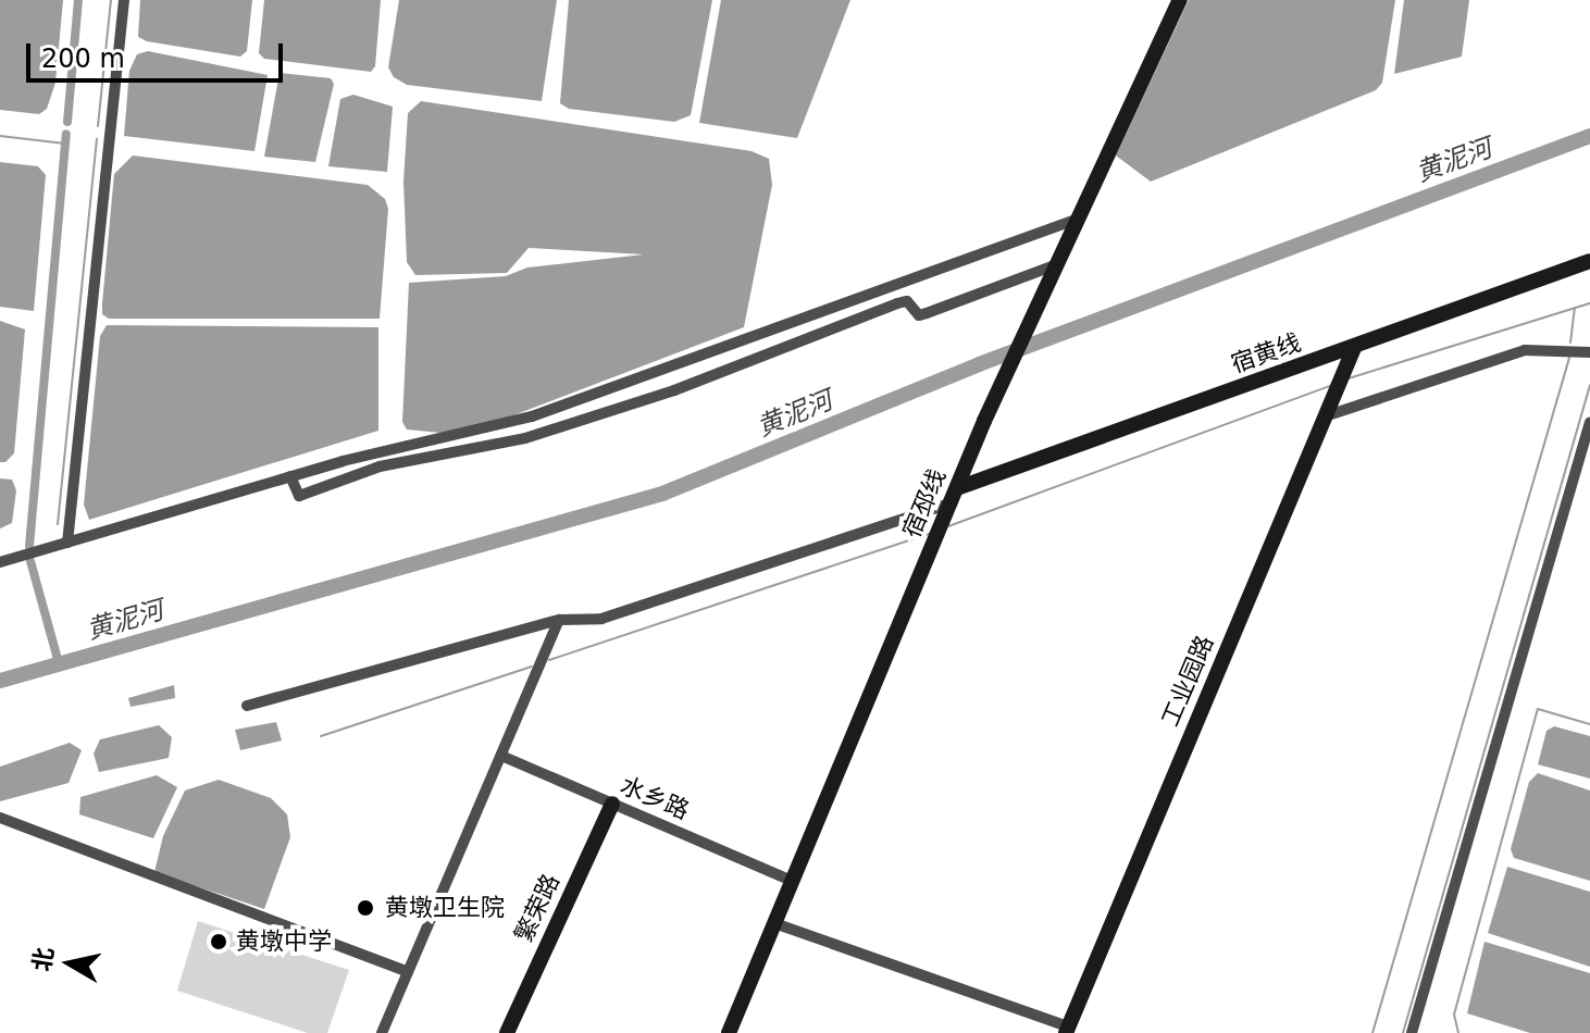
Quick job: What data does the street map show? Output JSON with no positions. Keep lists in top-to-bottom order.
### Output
{
  "streets": {
    "street": [
      "宿黄线",
      "宿邳线",
      "工业园路",
      "水乡路",
      "繁荣路"
    ]
  },
  "crossings": [
    ["宿黄线", "宿邳线"],
    ["宿黄线", "工业园路"],
    ["宿邳线", "水乡路"],
    ["水乡路", "繁荣路"]
  ],
  "water": ["黄泥河"],
  "places": ["黄墩卫生院", "黄墩中学"],
  "scale_bar": "200 m",
  "north": "left"
}
